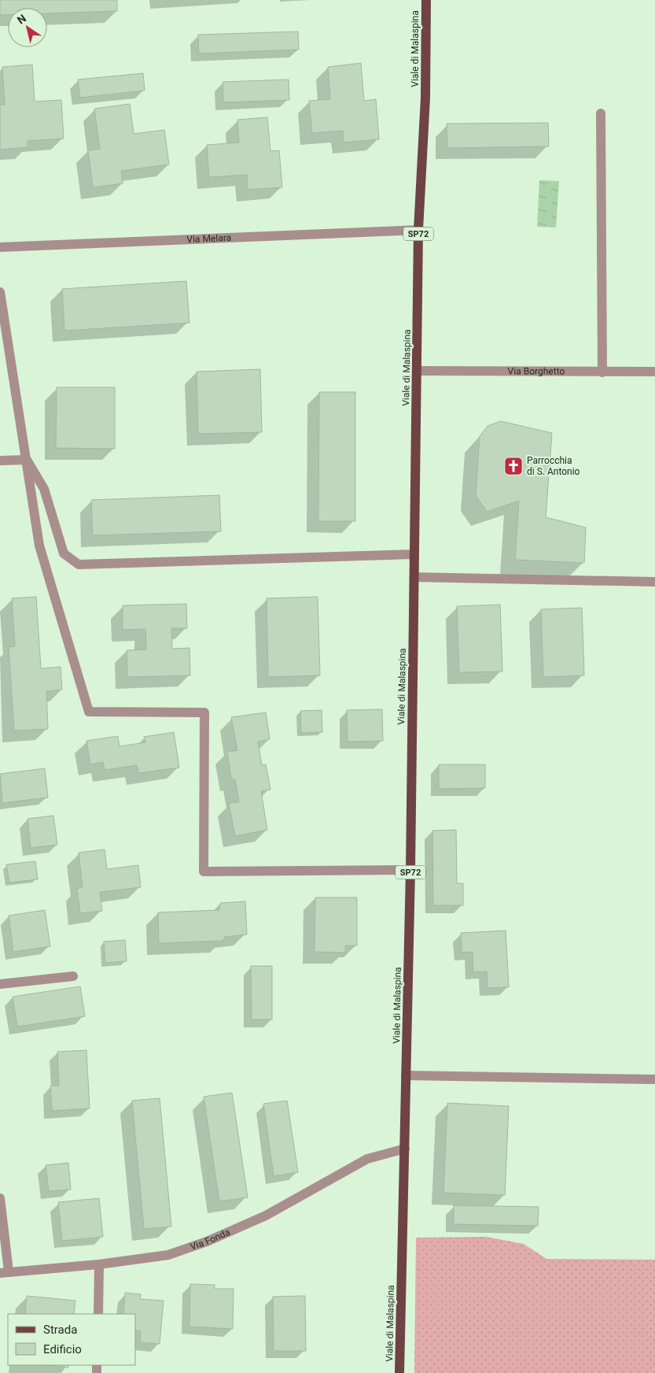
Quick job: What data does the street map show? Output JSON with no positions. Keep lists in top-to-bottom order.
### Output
{
  "streets": {
    "main road": ["Viale di Malaspina", "SP72"],
    "street": ["Via Melara", "Via Borghetto", "Via Fonda"]
  },
  "crossings": [
    ["Viale di Malaspina", "Via Melara"],
    ["Viale di Malaspina", "Via Borghetto"],
    ["Viale di Malaspina", "Via Fonda"]
  ],
  "places": {
    "church": ["Parrocchia di S. Antonio"]
  },
  "legend": ["Strada", "Edificio"],
  "north": "top left"
}
